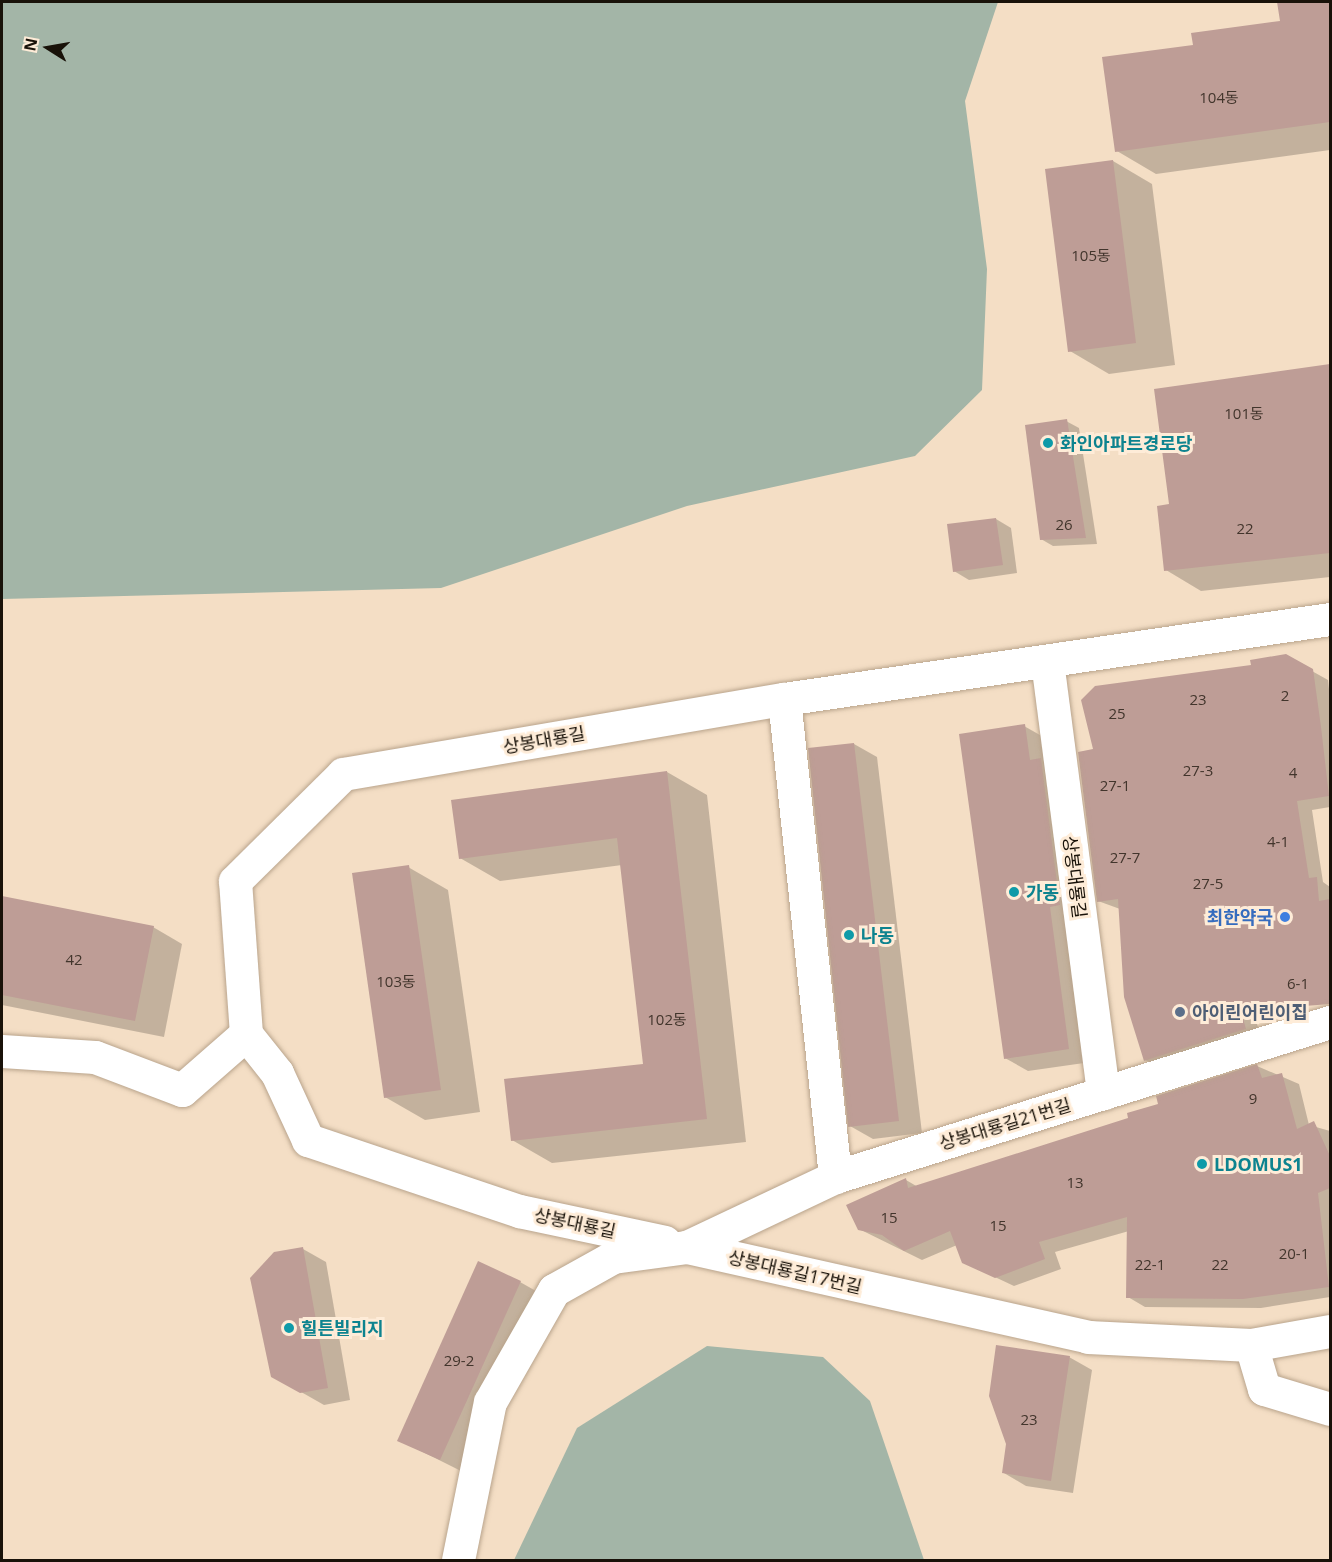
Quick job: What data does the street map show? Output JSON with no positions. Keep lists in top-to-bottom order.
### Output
{
  "streets": {
    "street": ["상봉대룡길", "상봉대룡길21번길", "상봉대룡길17번길"]
  },
  "crossings": [
    ["상봉대룡길", "상봉대룡길21번길"],
    ["상봉대룡길", "상봉대룡길17번길"],
    ["상봉대룡길21번길", "상봉대룡길17번길"]
  ],
  "places": [
    "화인아파트경로당",
    "가동",
    "최한약국",
    "나동",
    "아이린어린이집",
    "LDOMUS1",
    "힐튼빌리지"
  ],
  "house_numbers": [
    "104동",
    "105동",
    "101동",
    "26",
    "22",
    "2",
    "23",
    "25",
    "27-3",
    "4",
    "27-1",
    "4-1",
    "27-7",
    "27-5",
    "42",
    "103동",
    "6-1",
    "102동",
    "9",
    "13",
    "15",
    "15",
    "20-1",
    "22-1",
    "22",
    "29-2",
    "23"
  ],
  "north": "left"
}
